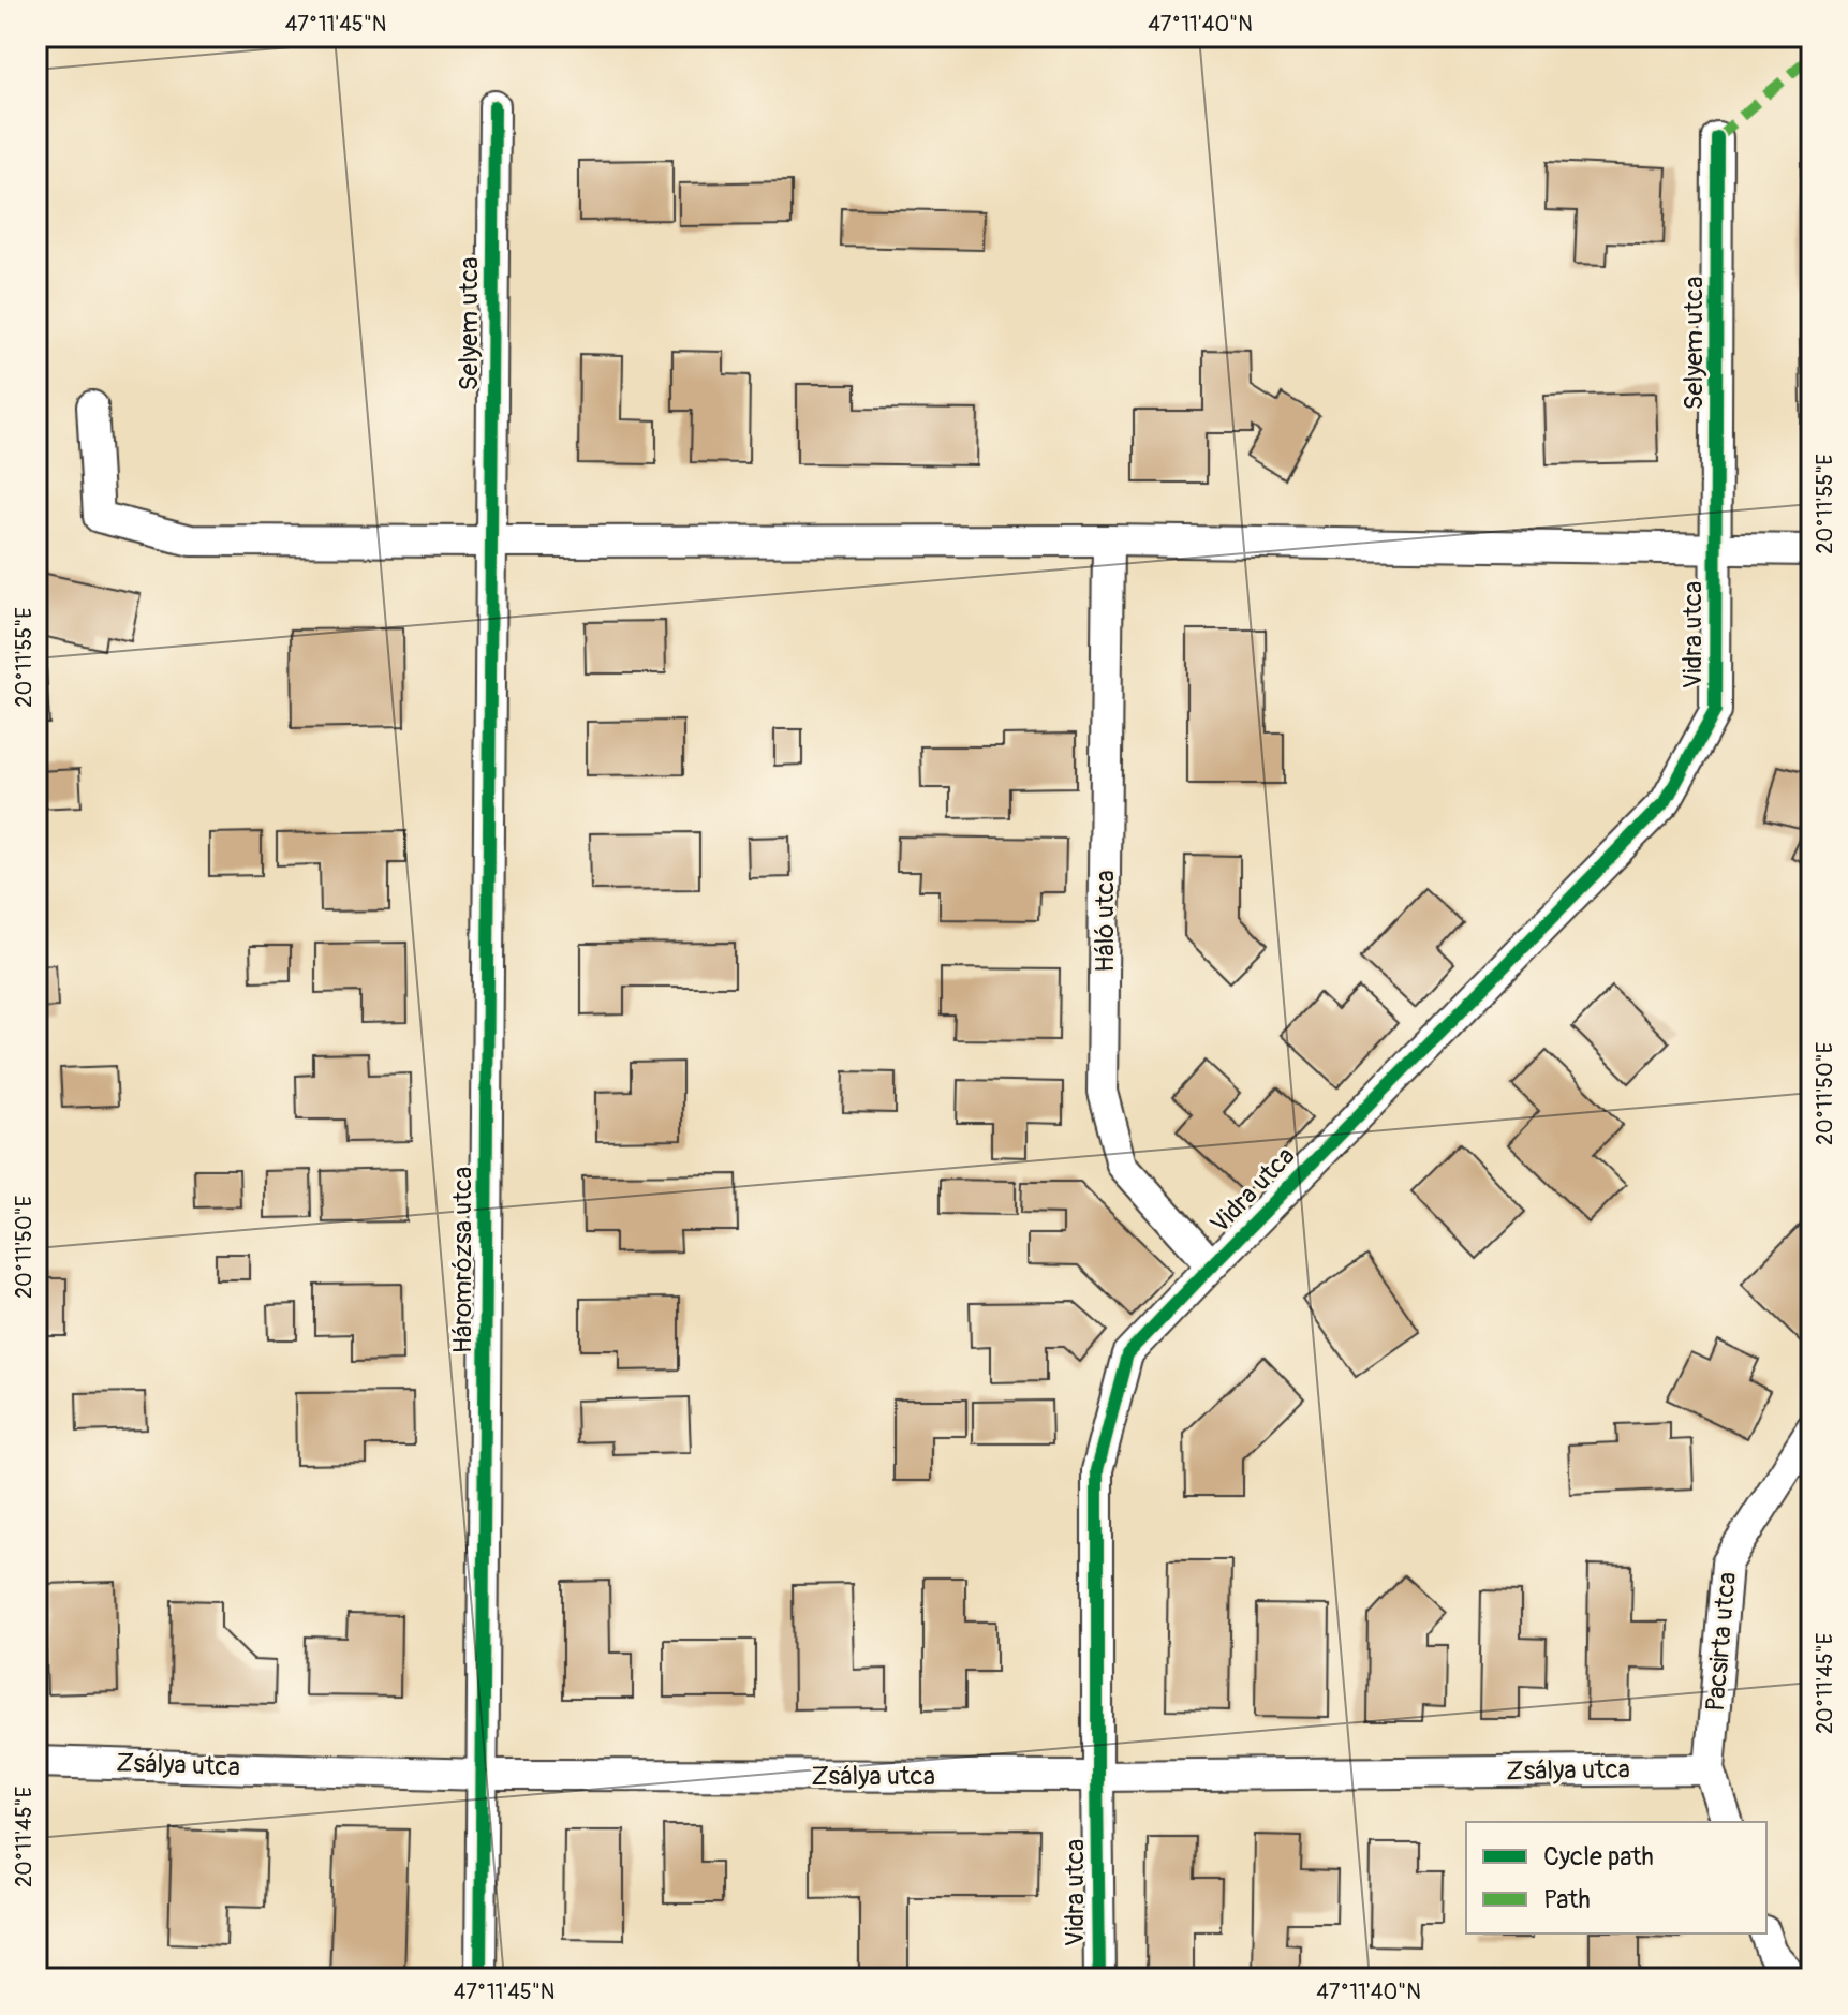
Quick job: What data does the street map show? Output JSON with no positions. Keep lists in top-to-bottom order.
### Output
{
  "streets": {
    "street": [
      "Selyem utca",
      "Vidra utca",
      "Háló utca",
      "Háromrózsa utca",
      "Pacsirta utca",
      "Zsálya utca"
    ]
  },
  "crossings": [
    ["Selyem utca", "Vidra utca"],
    ["Selyem utca", "Háromrózsa utca"],
    ["Vidra utca", "Háló utca"],
    ["Vidra utca", "Zsálya utca"],
    ["Háromrózsa utca", "Zsálya utca"],
    ["Pacsirta utca", "Zsálya utca"]
  ],
  "legend": ["Cycle path", "Path"],
  "coordinates": [
    "47°11'45\"N",
    "47°11'40\"N",
    "20°11'55\"E",
    "20°11'50\"E",
    "20°11'45\"E"
  ]
}
